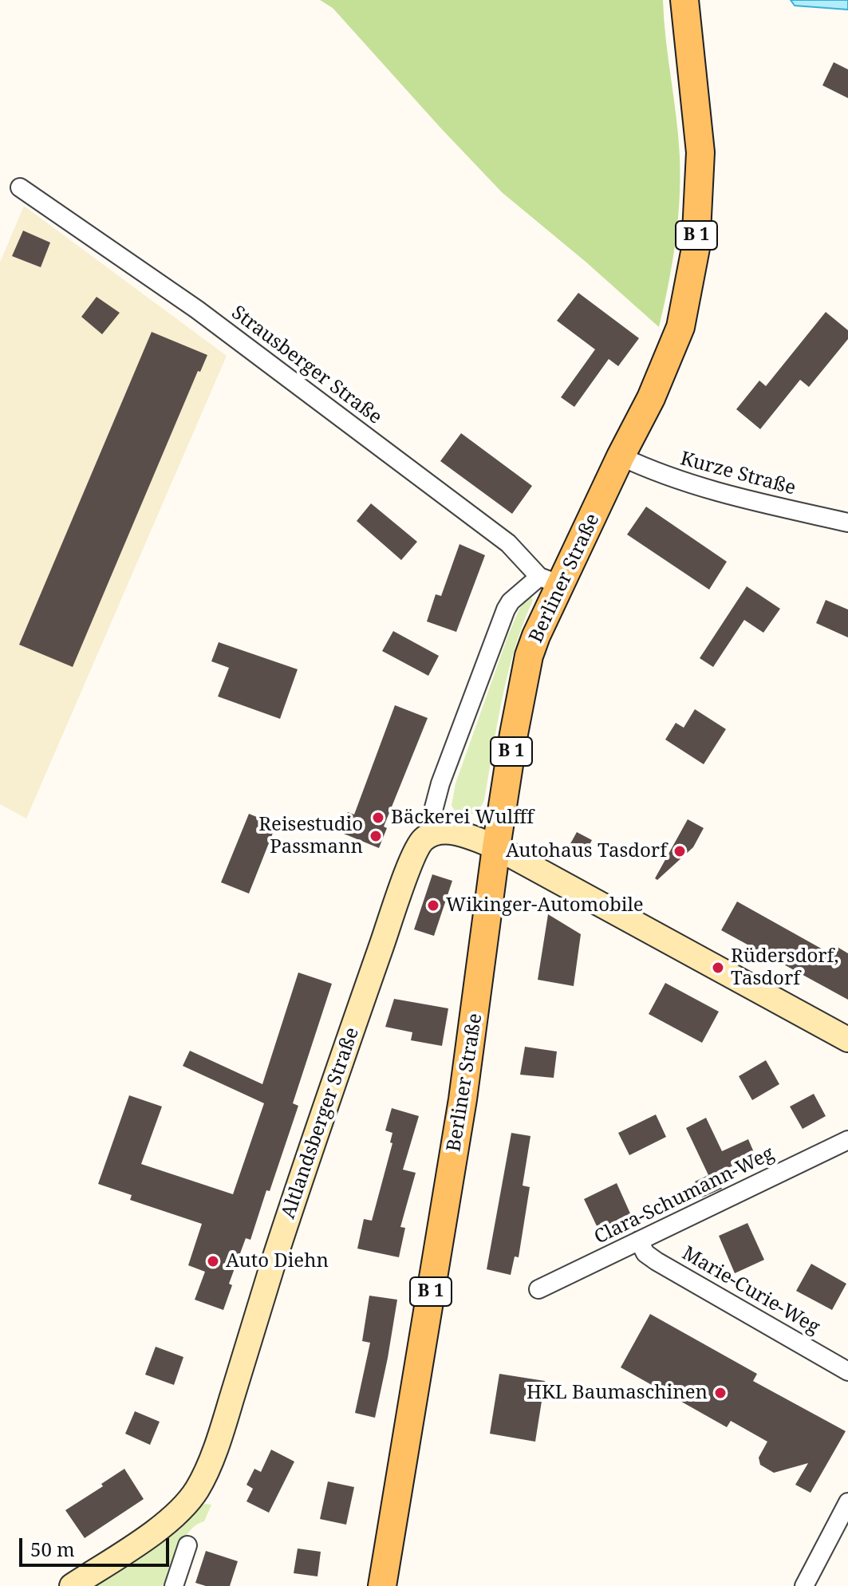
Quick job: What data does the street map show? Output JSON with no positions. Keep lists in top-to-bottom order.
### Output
{
  "streets": {
    "main road": ["B 1", "Berliner Straße", "Altlandsberger Straße"],
    "street": [
      "Strausberger Straße",
      "Kurze Straße",
      "Clara-Schumann-Weg",
      "Marie-Curie-Weg"
    ]
  },
  "crossings": [
    ["Strausberger Straße", "Berliner Straße"],
    ["Kurze Straße", "Berliner Straße"],
    ["Clara-Schumann-Weg", "Marie-Curie-Weg"]
  ],
  "places": [
    "Bäckerei Wulfff",
    "Reisestudio Passmann",
    "Autohaus Tasdorf",
    "Wikinger-Automobile",
    "Rüdersdorf, Tasdorf",
    "Auto Diehn",
    "HKL Baumaschinen"
  ],
  "scale_bar": "50 m"
}
